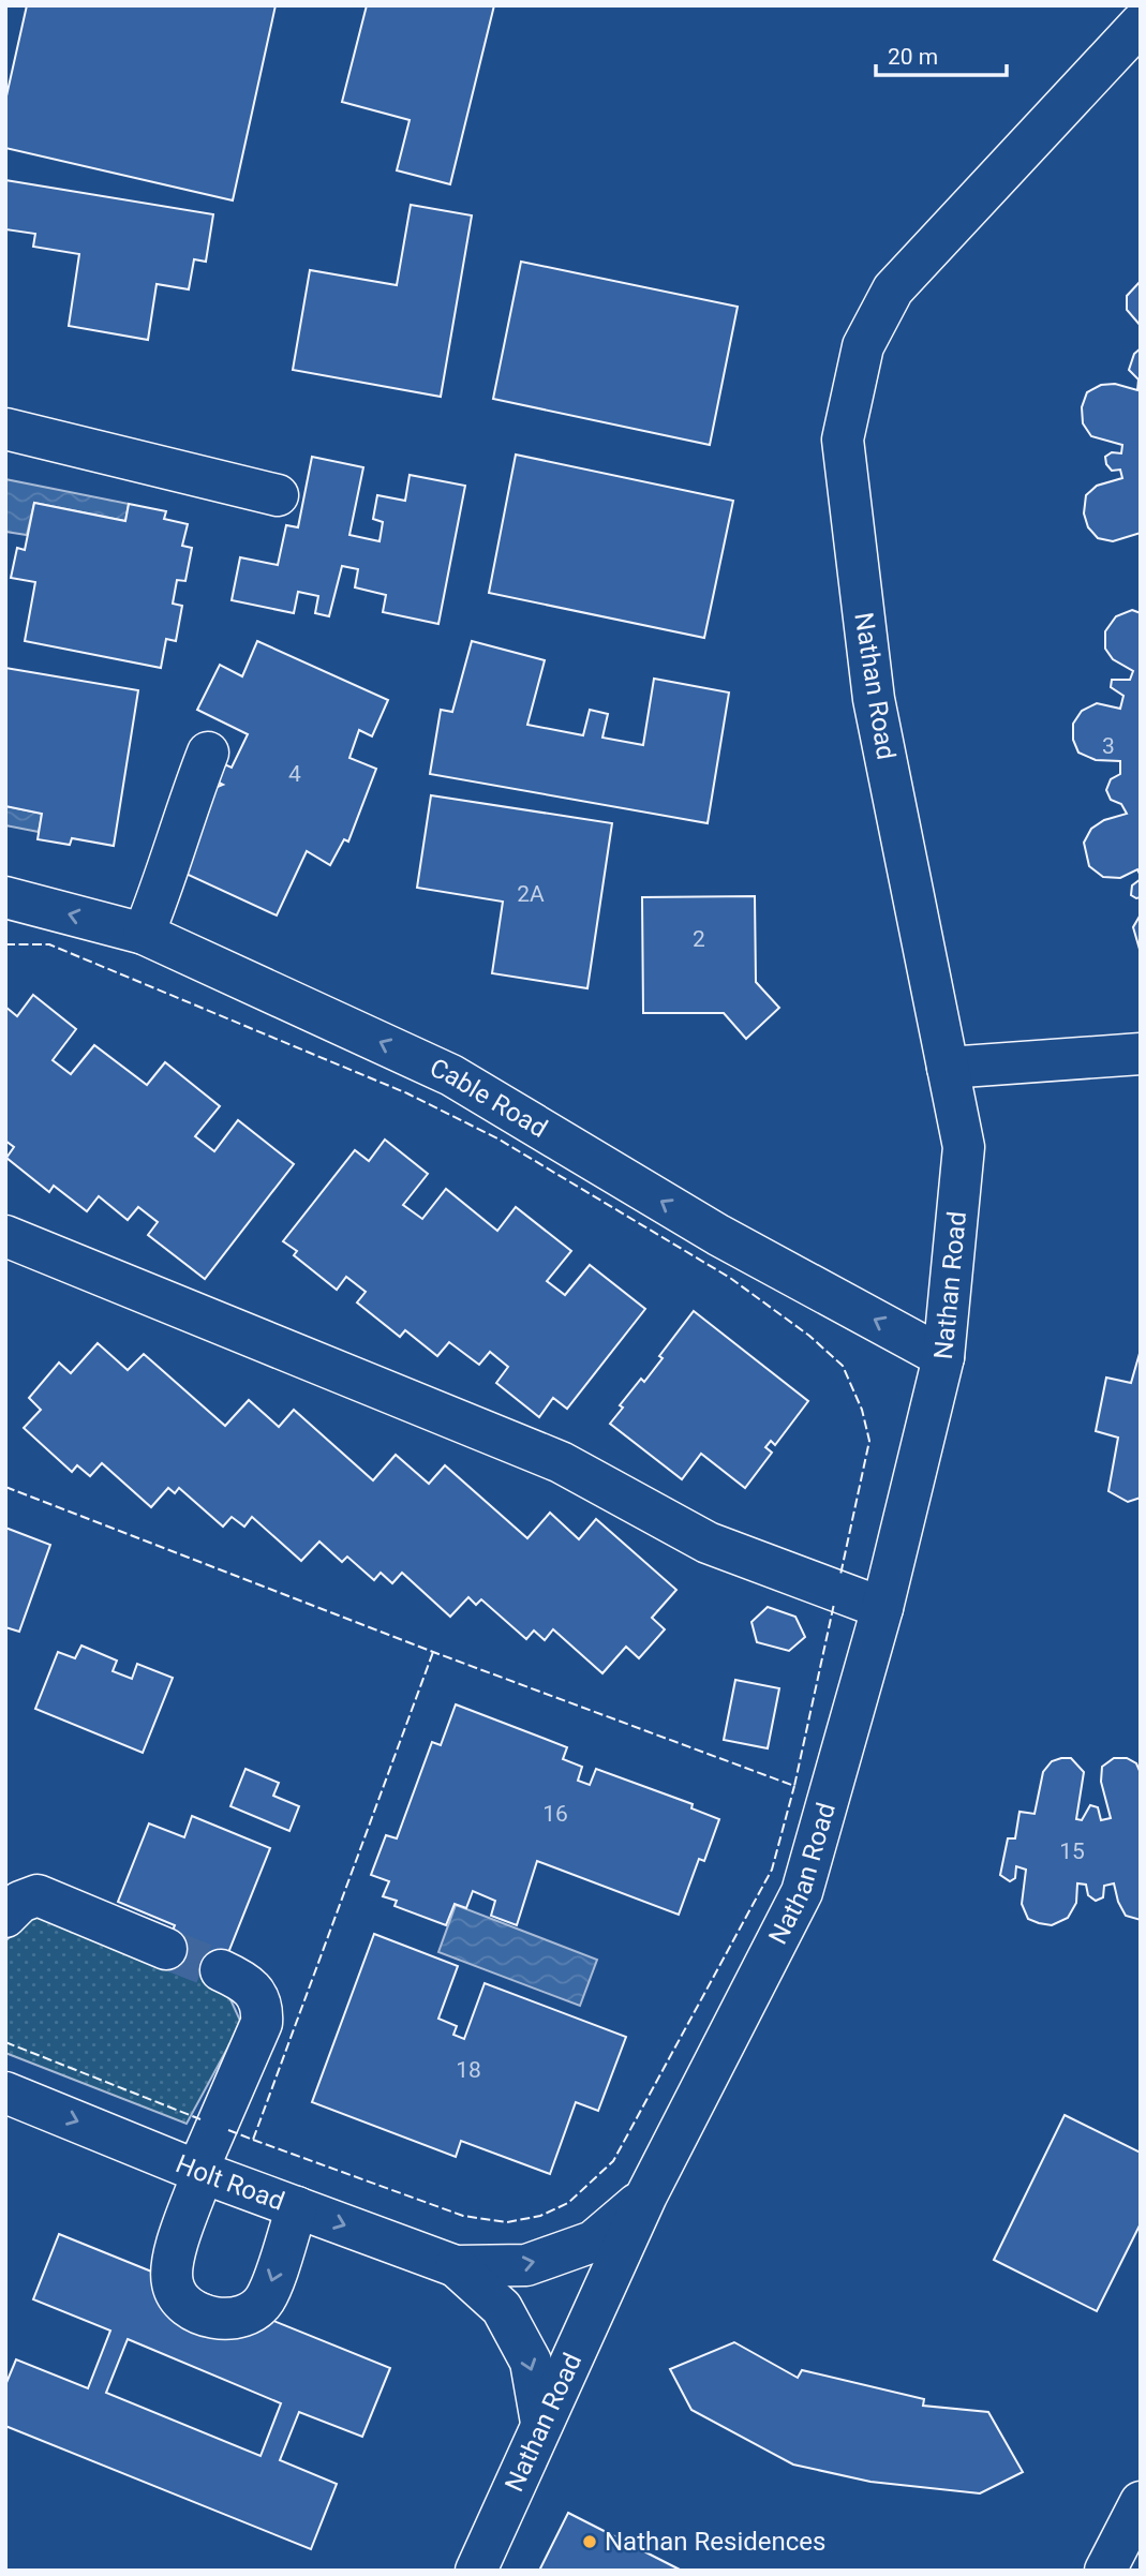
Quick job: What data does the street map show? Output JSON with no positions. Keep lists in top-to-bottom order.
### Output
{
  "streets": {
    "street": ["Nathan Road", "Cable Road", "Holt Road"]
  },
  "crossings": [
    ["Nathan Road", "Cable Road"],
    ["Nathan Road", "Holt Road"]
  ],
  "one_way": ["Holt Road"],
  "places": ["Nathan Residences"],
  "house_numbers": [
    "3",
    "4",
    "2A",
    "2",
    "16",
    "15",
    "18"
  ],
  "scale_bar": "20 m"
}
